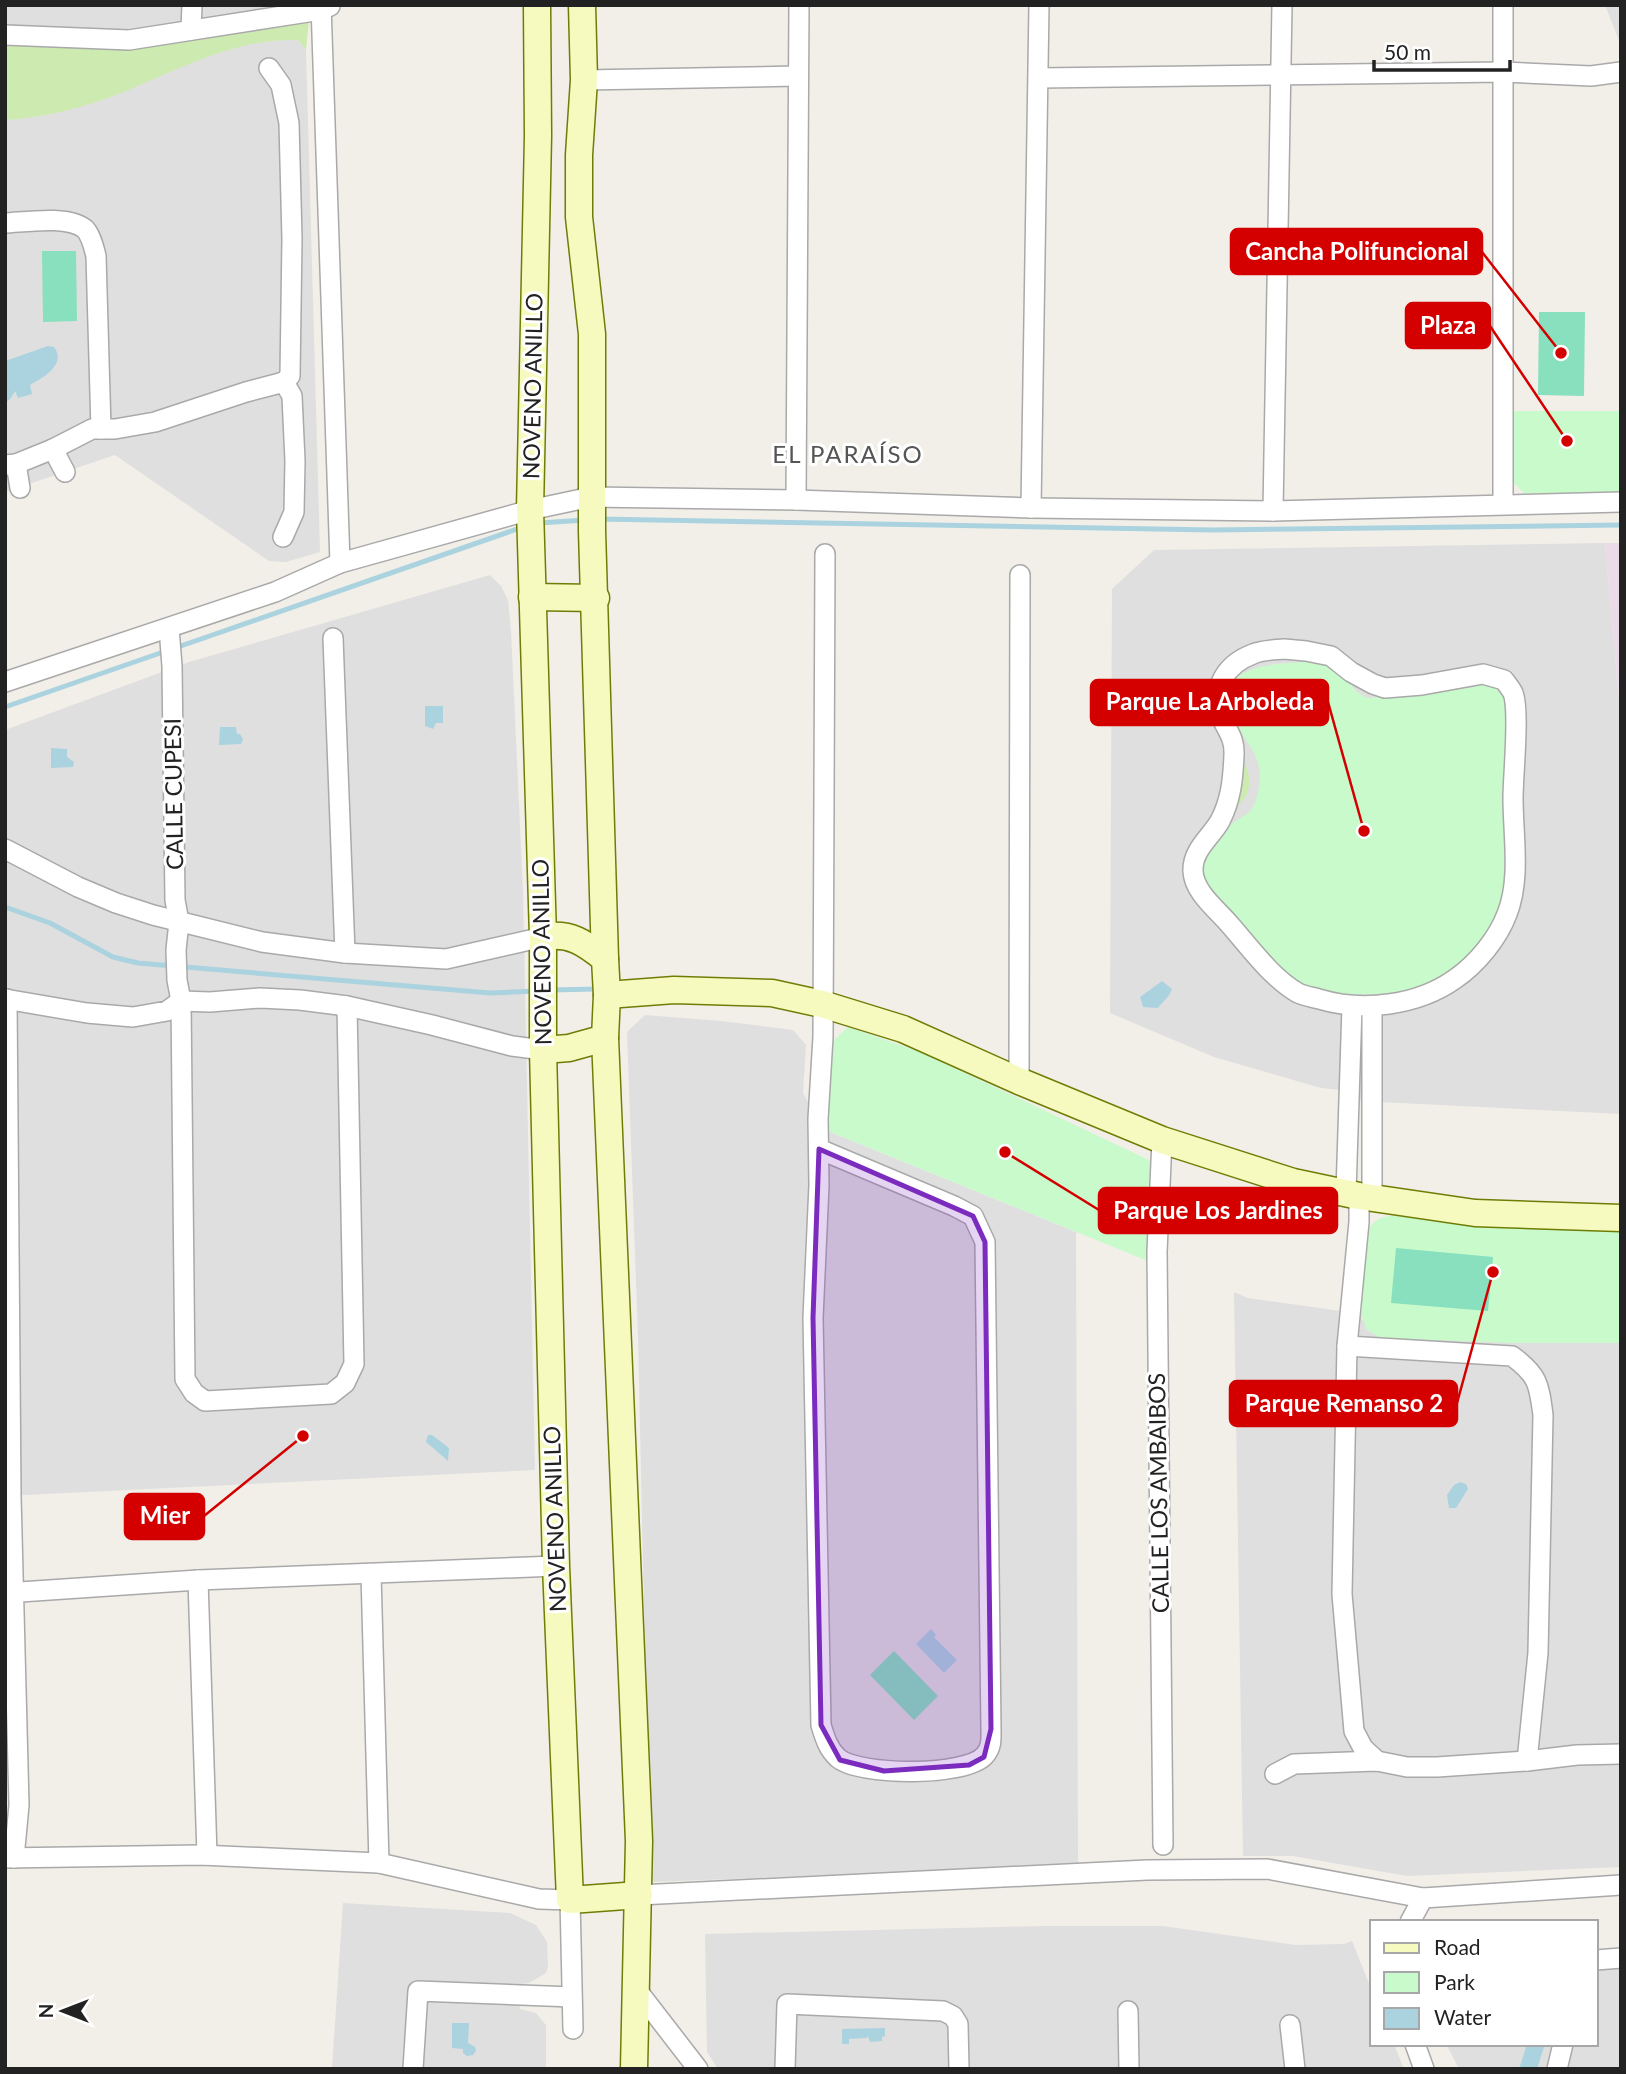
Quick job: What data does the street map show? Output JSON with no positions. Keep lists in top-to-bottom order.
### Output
{
  "streets": {
    "street": ["NOVENO ANILLO", "CALLE CUPESI", "CALLE LOS AMBAIBOS"]
  },
  "districts": ["EL PARAÍSO"],
  "places": [
    "Cancha Polifuncional",
    "Plaza",
    "Parque La Arboleda",
    "Parque Los Jardines",
    "Parque Remanso 2",
    "Mier"
  ],
  "legend": ["Road", "Park", "Water"],
  "scale_bar": "50 m",
  "north": "left"
}
